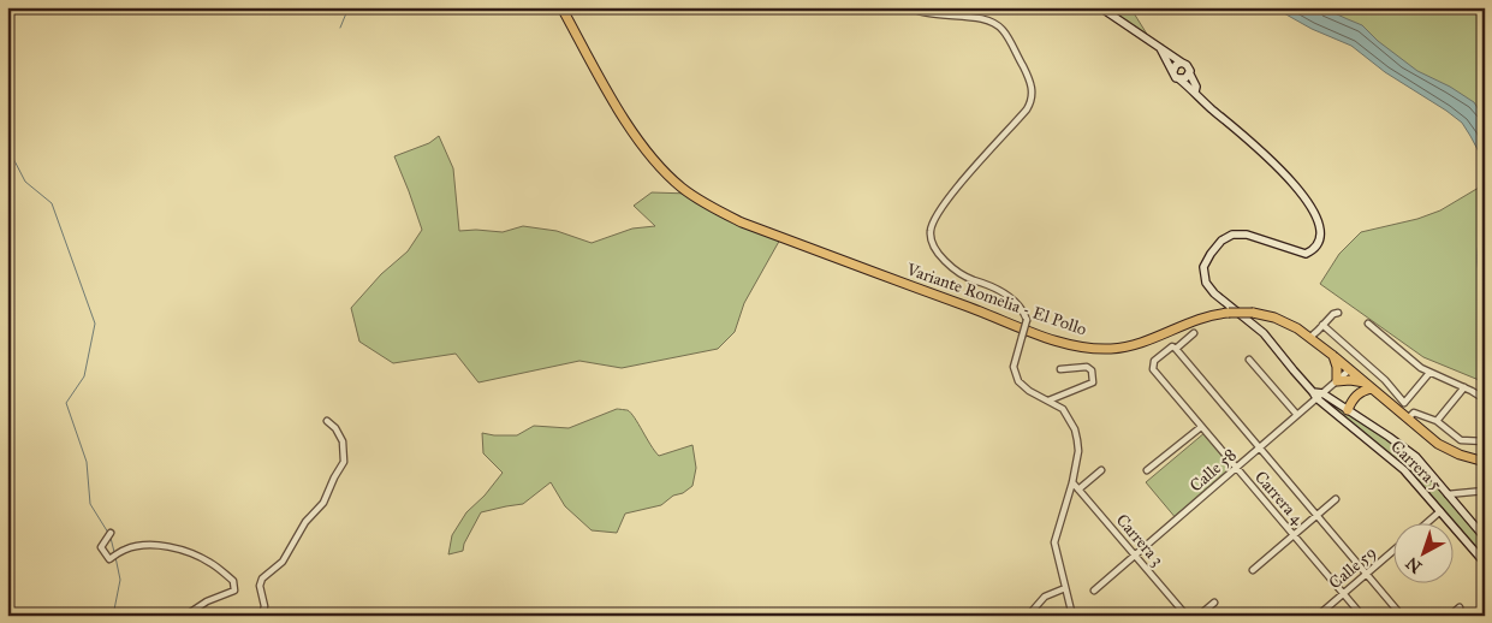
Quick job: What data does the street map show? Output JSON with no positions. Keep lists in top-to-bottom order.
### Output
{
  "streets": {
    "highway": ["Variante Romelia - El Pollo"],
    "main road": ["Carrera 5"],
    "street": [
      "Calle 58",
      "Carrera 4",
      "Carrera 3",
      "Calle 59"
    ]
  },
  "crossings": [
    ["Variante Romelia - El Pollo", "Calle 58"],
    ["Carrera 5", "Calle 58"],
    ["Calle 58", "Carrera 4"],
    ["Calle 58", "Carrera 3"],
    ["Carrera 4", "Calle 59"]
  ],
  "north": "bottom left"
}
